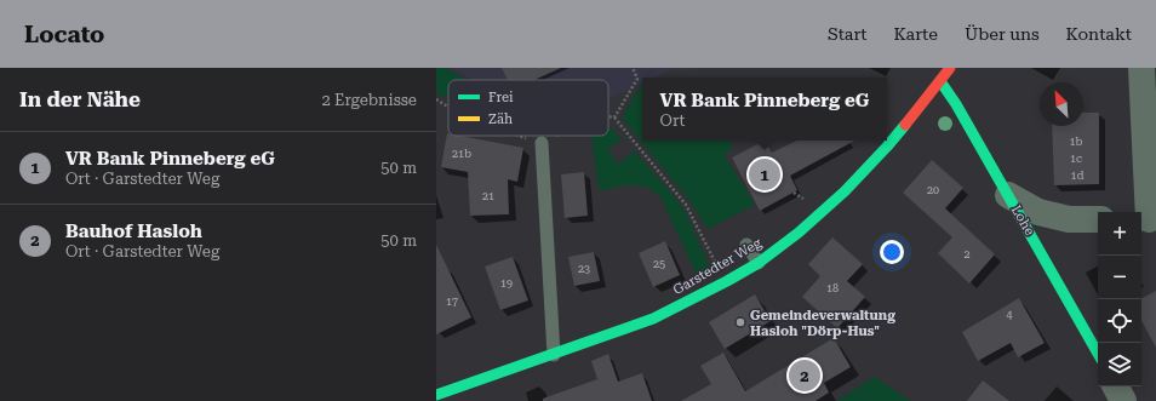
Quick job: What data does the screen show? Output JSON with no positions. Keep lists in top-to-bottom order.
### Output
{
  "streets": {
    "main road": ["Lohe", "Garstedter Weg"]
  },
  "crossings": [
    ["Lohe", "Garstedter Weg"]
  ],
  "places": ["Gemeindeverwaltung Hasloh \"Dörp-Hus\""],
  "house_numbers": [
    "1b",
    "21b",
    "1c",
    "1d",
    "20",
    "21",
    "2",
    "25",
    "23",
    "19",
    "18",
    "17",
    "4"
  ],
  "legend": ["Frei", "Zäh"],
  "north": "top left",
  "page": {
    "header": "Locato",
    "nav": [
      "Start",
      "Karte",
      "Über uns",
      "Kontakt"
    ],
    "heading": ["In der Nähe", "2 Ergebnisse"],
    "popup": ["VR Bank Pinneberg eG", "Ort"],
    "list": [
      {
        "mark": "1",
        "name": "VR Bank Pinneberg eG",
        "note": "Ort · Garstedter Weg",
        "value": "50 m"
      },
      {
        "mark": "2",
        "name": "Bauhof Hasloh",
        "note": "Ort · Garstedter Weg",
        "value": "50 m"
      }
    ],
    "pins": ["1", "2"],
    "map_buttons": ["+", "−"]
  }
}
